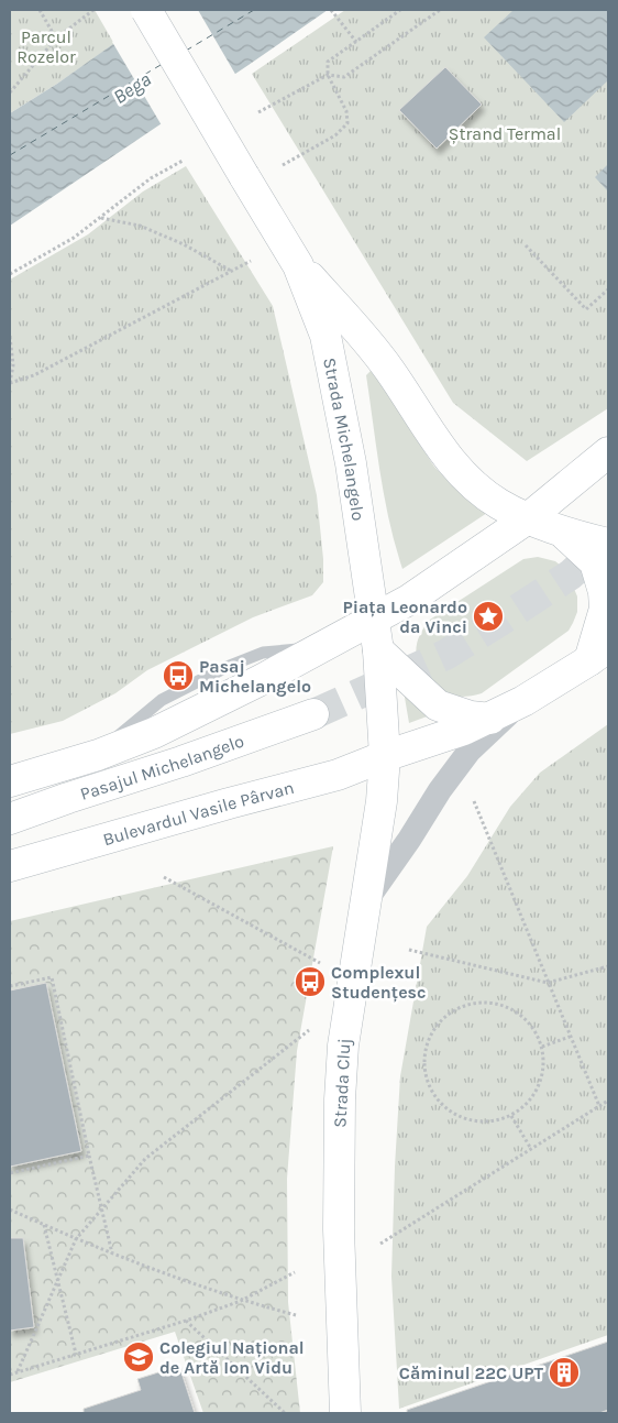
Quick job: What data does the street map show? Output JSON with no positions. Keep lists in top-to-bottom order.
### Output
{
  "streets": {
    "main road": [
      "Strada Michelangelo",
      "Pasajul Michelangelo",
      "Bulevardul Vasile Pârvan",
      "Strada Cluj"
    ]
  },
  "crossings": [
    ["Bulevardul Vasile Pârvan", "Strada Cluj"]
  ],
  "water": ["Bega"],
  "parks": ["Parcul Rozelor", "Ștrand Termal"],
  "places": {
    "place": ["Piața Leonardo da Vinci"],
    "bus stop": ["Pasaj Michelangelo", "Complexul Studențesc"],
    "school or university": ["Colegiul Național de Artă Ion Vidu"],
    "building": ["Căminul 22C UPT"]
  }
}
